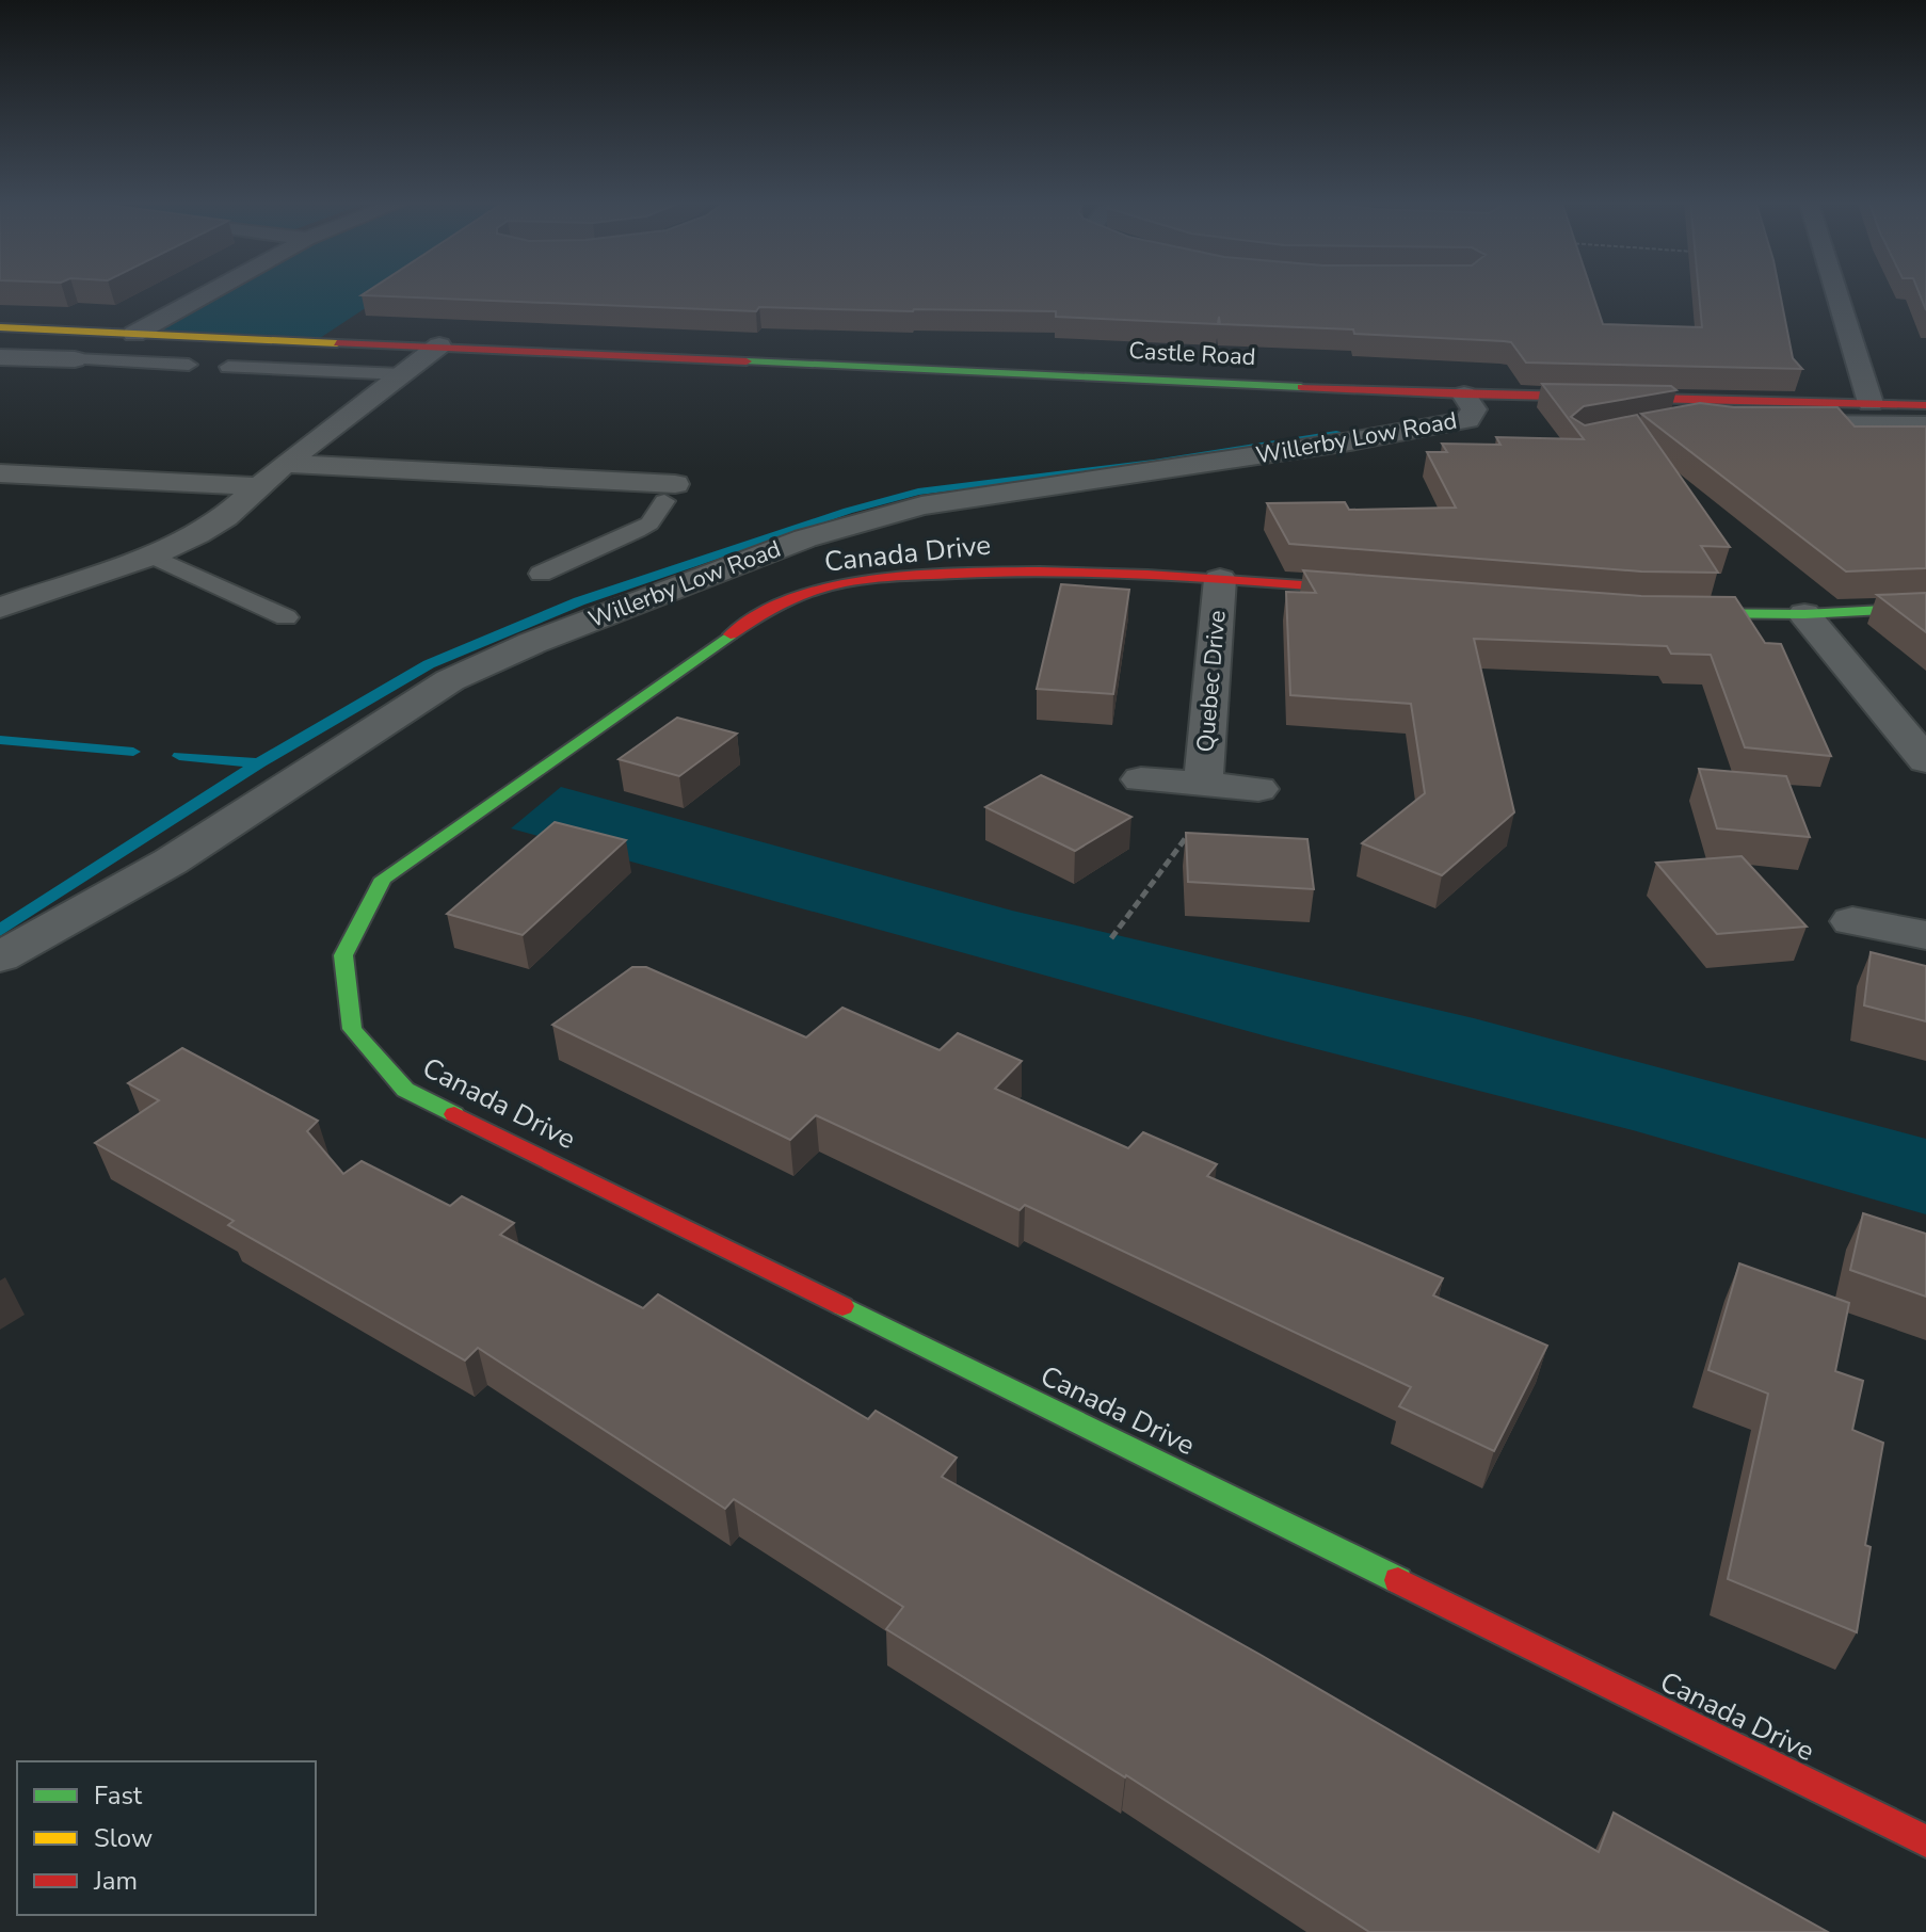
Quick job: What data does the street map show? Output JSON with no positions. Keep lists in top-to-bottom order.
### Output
{
  "streets": {
    "street": [
      "Castle Road",
      "Willerby Low Road",
      "Canada Drive",
      "Quebec Drive"
    ]
  },
  "crossings": [
    ["Castle Road", "Willerby Low Road"],
    ["Canada Drive", "Quebec Drive"]
  ],
  "legend": ["Fast", "Slow", "Jam"]
}
